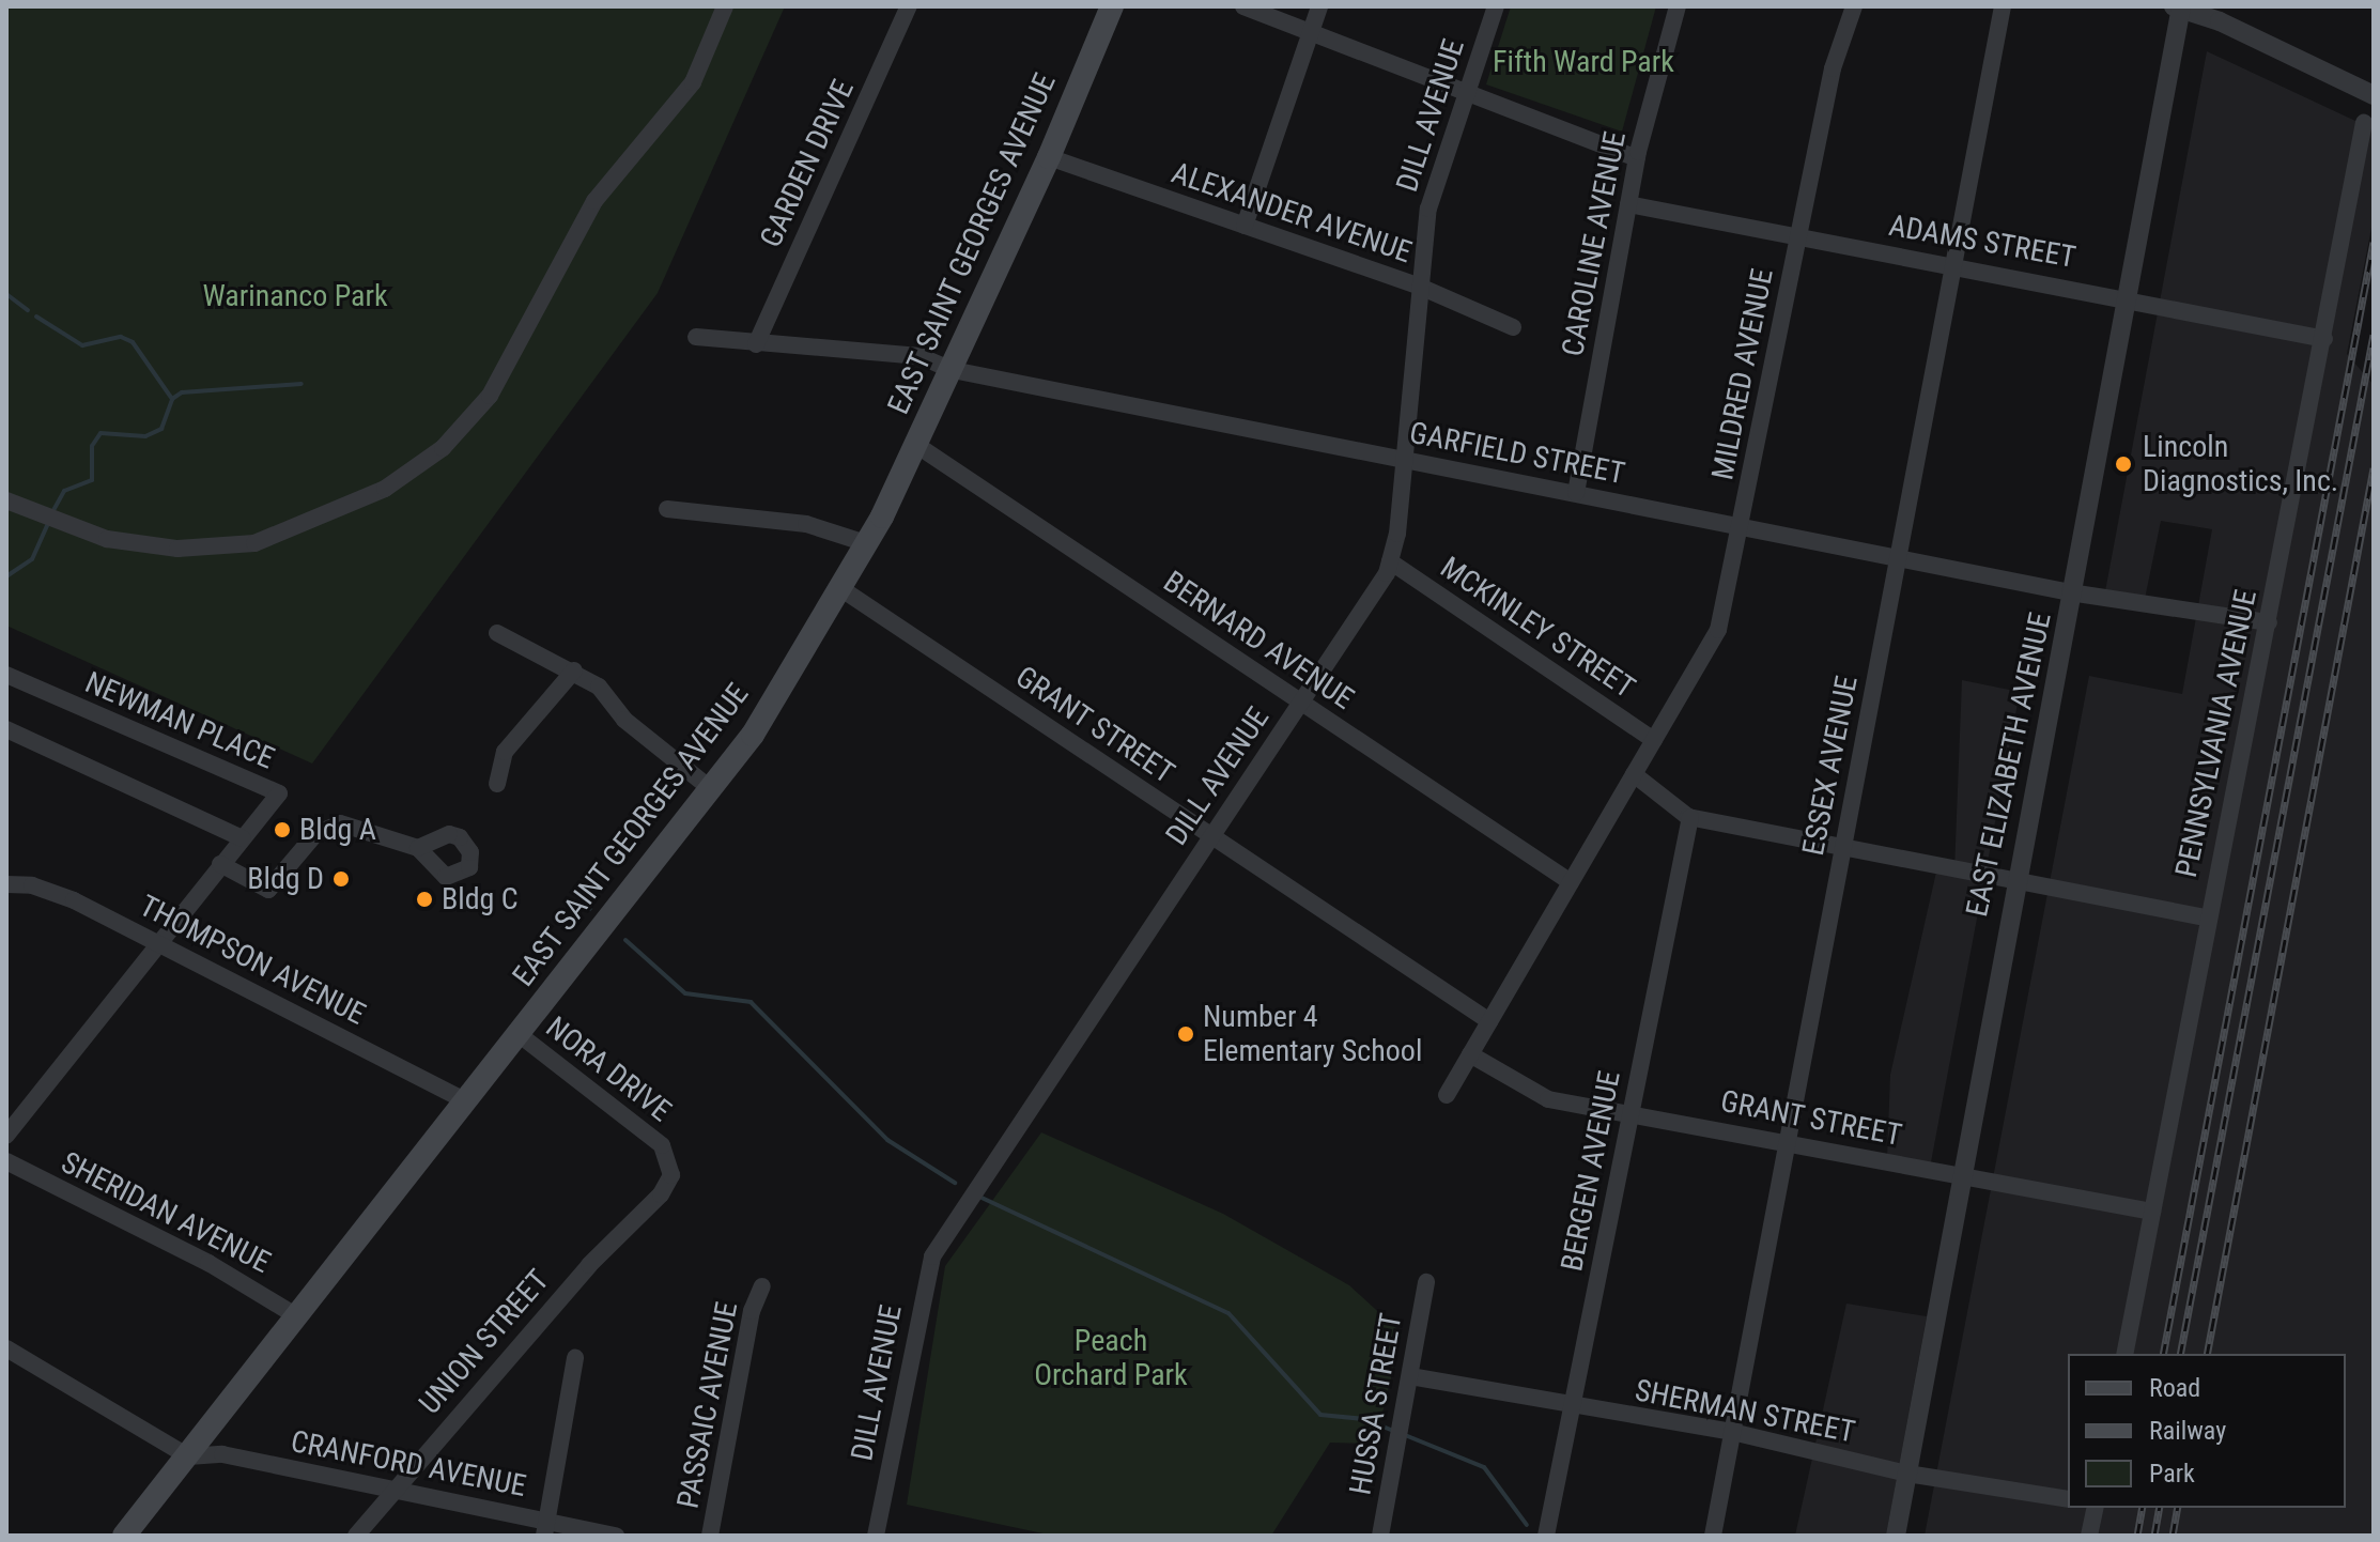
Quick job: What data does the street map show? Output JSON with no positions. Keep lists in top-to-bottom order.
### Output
{
  "streets": {
    "main road": ["EAST SAINT GEORGES AVENUE"],
    "street": [
      "DILL AVENUE",
      "GARDEN DRIVE",
      "ALEXANDER AVENUE",
      "ADAMS STREET",
      "CAROLINE AVENUE",
      "MILDRED AVENUE",
      "GARFIELD STREET",
      "MCKINLEY STREET",
      "BERNARD AVENUE",
      "NEWMAN PLACE",
      "GRANT STREET",
      "PENNSYLVANIA AVENUE",
      "EAST ELIZABETH AVENUE",
      "ESSEX AVENUE",
      "THOMPSON AVENUE",
      "NORA DRIVE",
      "BERGEN AVENUE",
      "SHERIDAN AVENUE",
      "UNION STREET",
      "HUSSA STREET",
      "PASSAIC AVENUE",
      "SHERMAN STREET",
      "CRANFORD AVENUE"
    ]
  },
  "crossings": [
    ["DILL AVENUE", "ALEXANDER AVENUE"],
    ["DILL AVENUE", "GARFIELD STREET"],
    ["DILL AVENUE", "MCKINLEY STREET"],
    ["DILL AVENUE", "BERNARD AVENUE"],
    ["DILL AVENUE", "GRANT STREET"],
    ["GARDEN DRIVE", "GARFIELD STREET"],
    ["ALEXANDER AVENUE", "EAST SAINT GEORGES AVENUE"],
    ["ADAMS STREET", "CAROLINE AVENUE"],
    ["ADAMS STREET", "MILDRED AVENUE"],
    ["ADAMS STREET", "PENNSYLVANIA AVENUE"],
    ["ADAMS STREET", "EAST ELIZABETH AVENUE"],
    ["ADAMS STREET", "ESSEX AVENUE"],
    ["EAST SAINT GEORGES AVENUE", "GARFIELD STREET"],
    ["EAST SAINT GEORGES AVENUE", "BERNARD AVENUE"],
    ["EAST SAINT GEORGES AVENUE", "GRANT STREET"],
    ["EAST SAINT GEORGES AVENUE", "THOMPSON AVENUE"],
    ["EAST SAINT GEORGES AVENUE", "NORA DRIVE"],
    ["EAST SAINT GEORGES AVENUE", "SHERIDAN AVENUE"],
    ["EAST SAINT GEORGES AVENUE", "CRANFORD AVENUE"],
    ["CAROLINE AVENUE", "GARFIELD STREET"],
    ["MILDRED AVENUE", "GARFIELD STREET"],
    ["MILDRED AVENUE", "MCKINLEY STREET"],
    ["GARFIELD STREET", "PENNSYLVANIA AVENUE"],
    ["GARFIELD STREET", "EAST ELIZABETH AVENUE"],
    ["GARFIELD STREET", "ESSEX AVENUE"],
    ["NEWMAN PLACE", "THOMPSON AVENUE"],
    ["GRANT STREET", "PENNSYLVANIA AVENUE"],
    ["GRANT STREET", "EAST ELIZABETH AVENUE"],
    ["GRANT STREET", "ESSEX AVENUE"],
    ["GRANT STREET", "BERGEN AVENUE"],
    ["EAST ELIZABETH AVENUE", "SHERMAN STREET"],
    ["ESSEX AVENUE", "SHERMAN STREET"],
    ["NORA DRIVE", "UNION STREET"],
    ["BERGEN AVENUE", "SHERMAN STREET"],
    ["UNION STREET", "CRANFORD AVENUE"],
    ["HUSSA STREET", "SHERMAN STREET"]
  ],
  "parks": ["Fifth Ward Park", "Warinanco Park", "Peach Orchard Park"],
  "places": [
    "Lincoln Diagnostics, Inc.",
    "Bldg A",
    "Bldg D",
    "Bldg C",
    "Number 4 Elementary School"
  ],
  "legend": ["Road", "Railway", "Park"]
}
